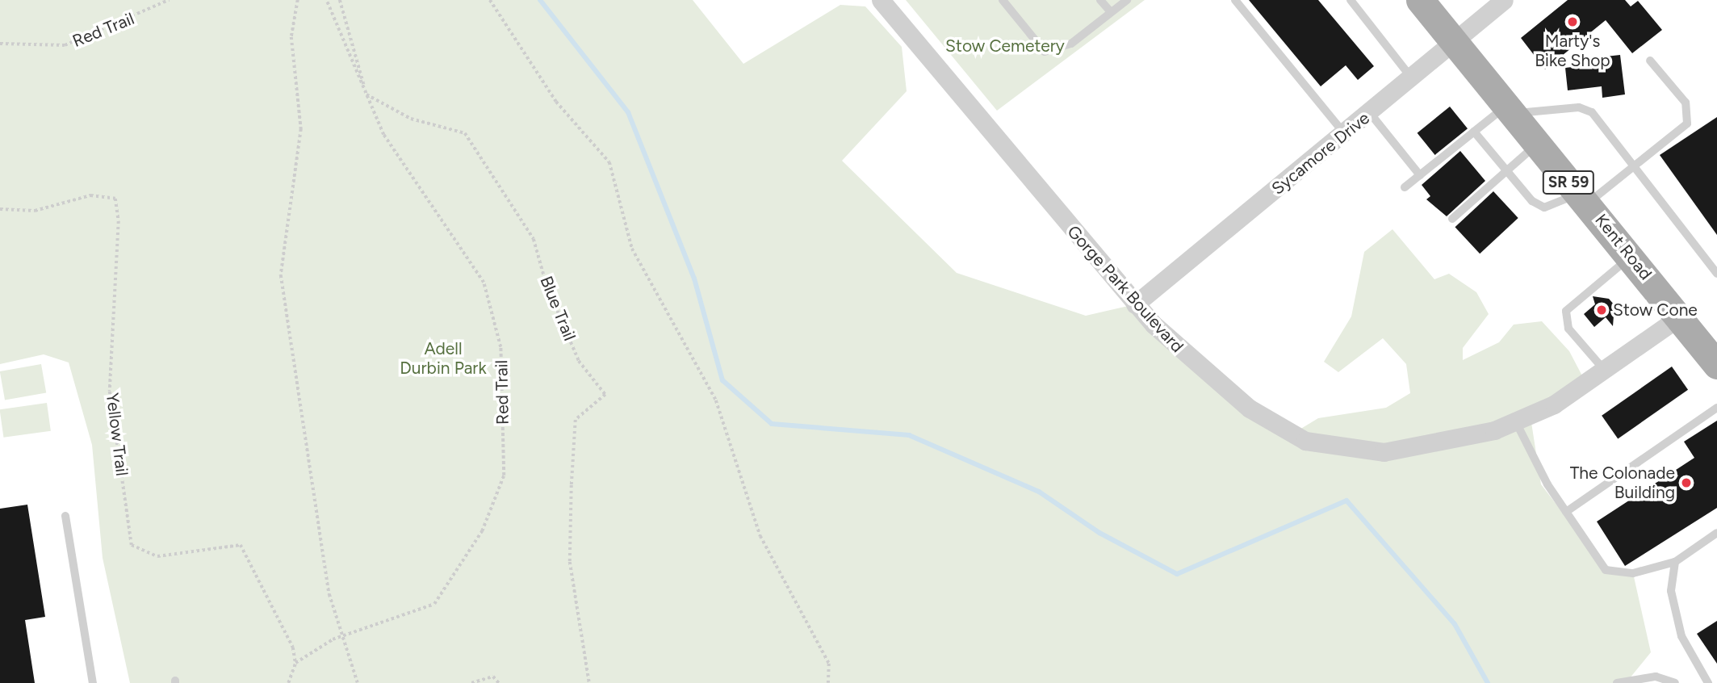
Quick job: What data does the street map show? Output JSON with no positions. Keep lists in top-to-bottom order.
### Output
{
  "streets": {
    "main road": ["SR 59", "Kent Road"],
    "street": ["Sycamore Drive", "Gorge Park Boulevard"],
    "path": ["Red Trail", "Blue Trail", "Yellow Trail"]
  },
  "crossings": [
    ["Red Trail", "Blue Trail"],
    ["Red Trail", "Yellow Trail"],
    ["Sycamore Drive", "Kent Road"],
    ["Sycamore Drive", "Gorge Park Boulevard"],
    ["Kent Road", "Gorge Park Boulevard"]
  ],
  "parks": ["Stow Cemetery", "Adell Durbin Park"],
  "places": ["Marty's Bike Shop", "Stow Cone", "The Colonade Building"]
}
